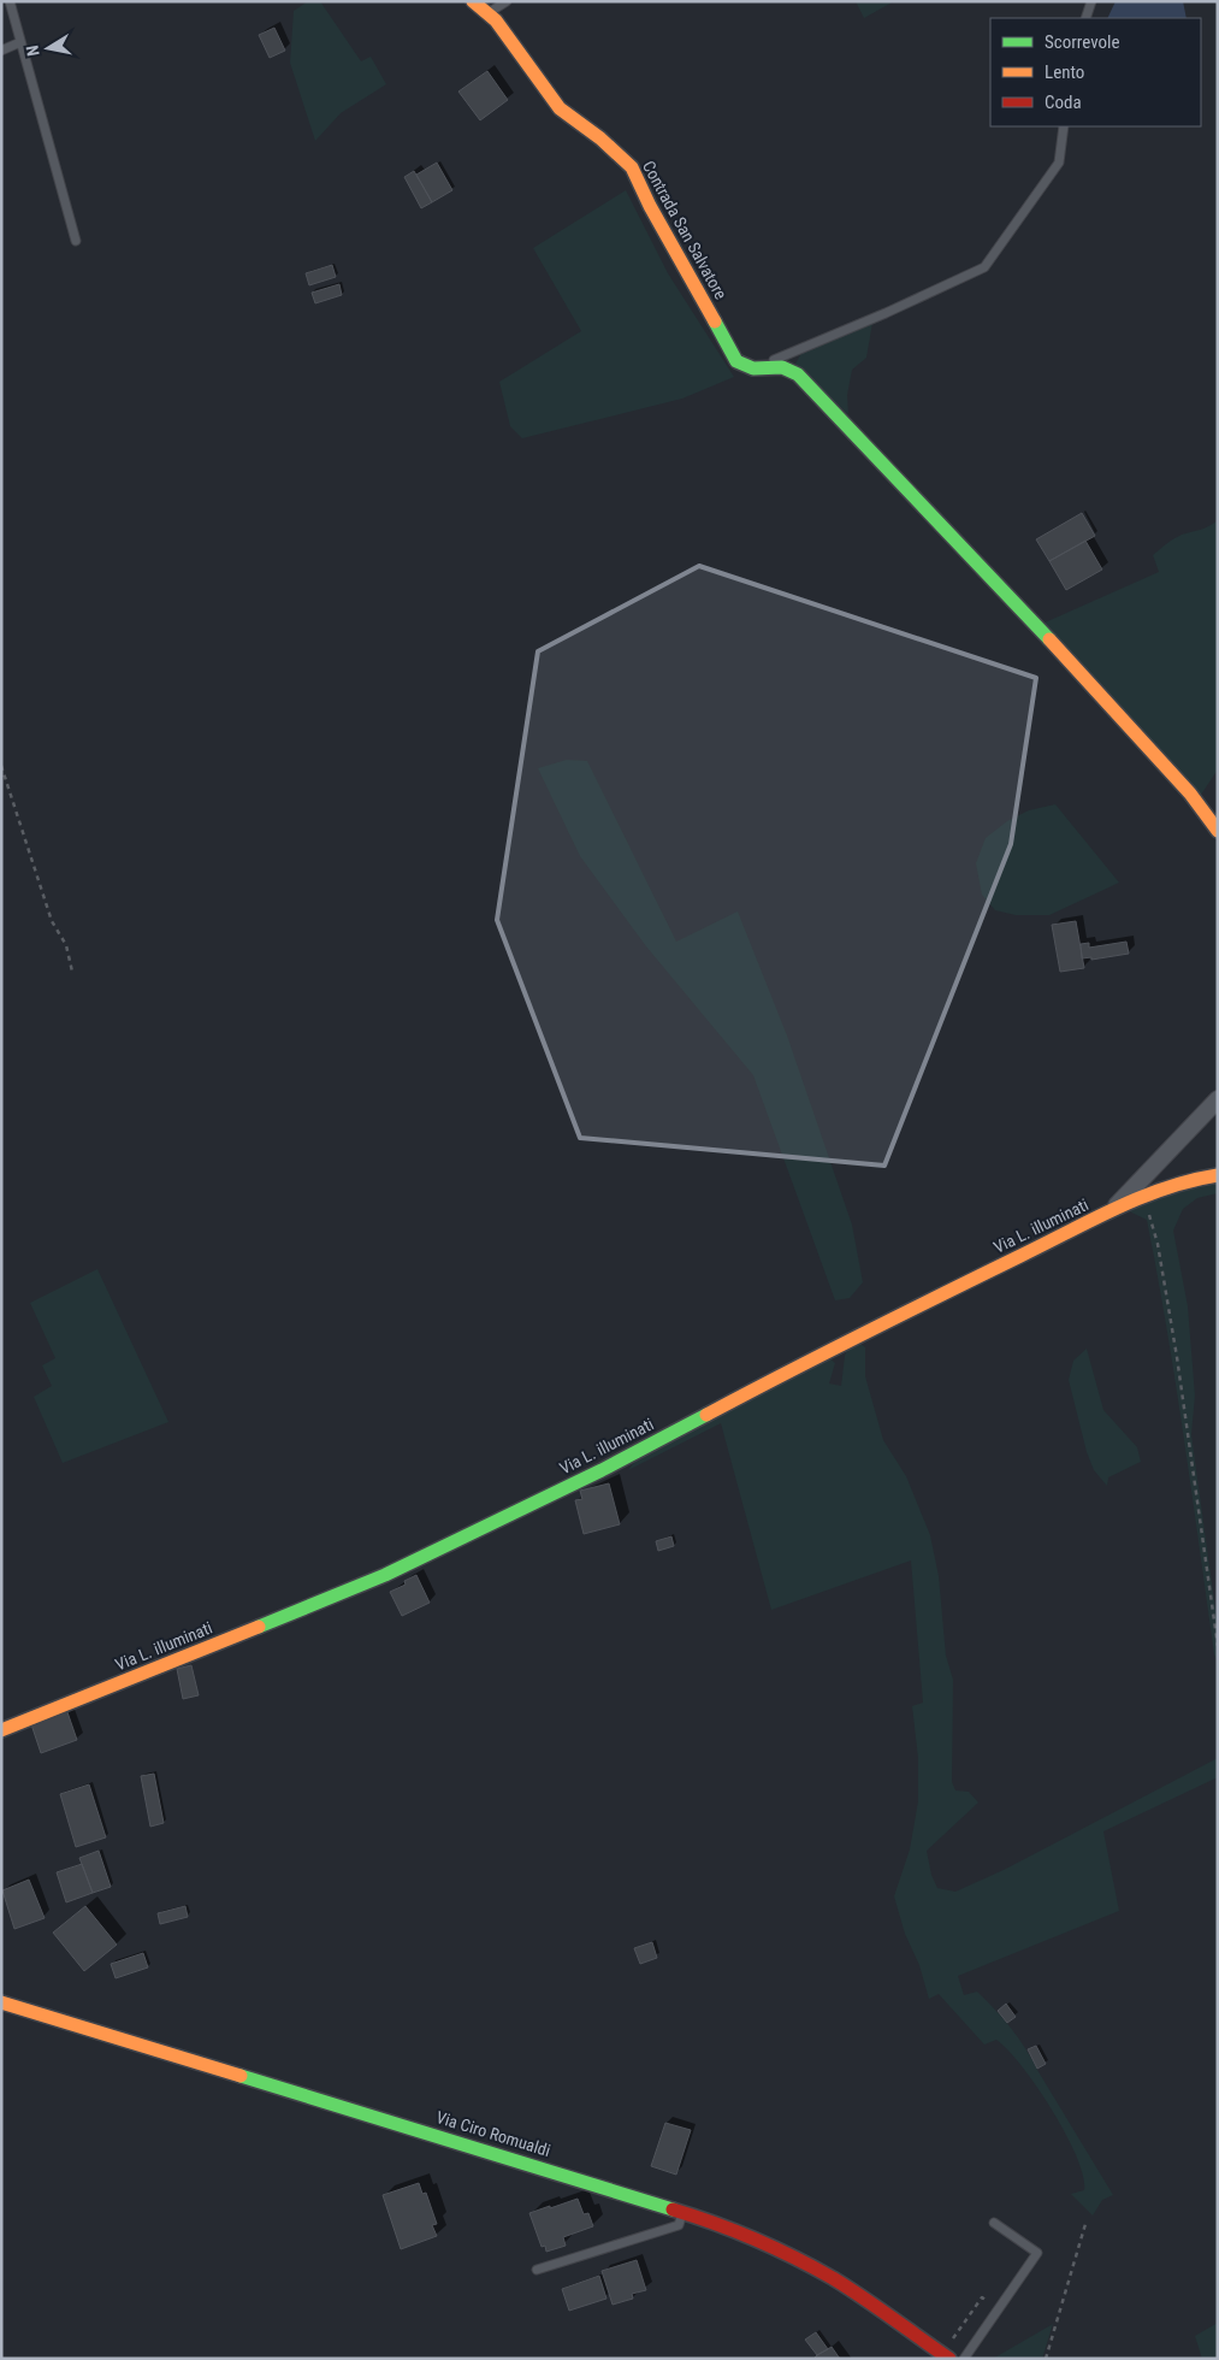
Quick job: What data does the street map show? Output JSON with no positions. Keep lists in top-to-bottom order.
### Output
{
  "streets": {
    "street": ["Contrada San Salvatore", "Via L. illuminati", "Via Ciro Romualdi"]
  },
  "legend": ["Scorrevole", "Lento", "Coda"],
  "north": "left"
}
